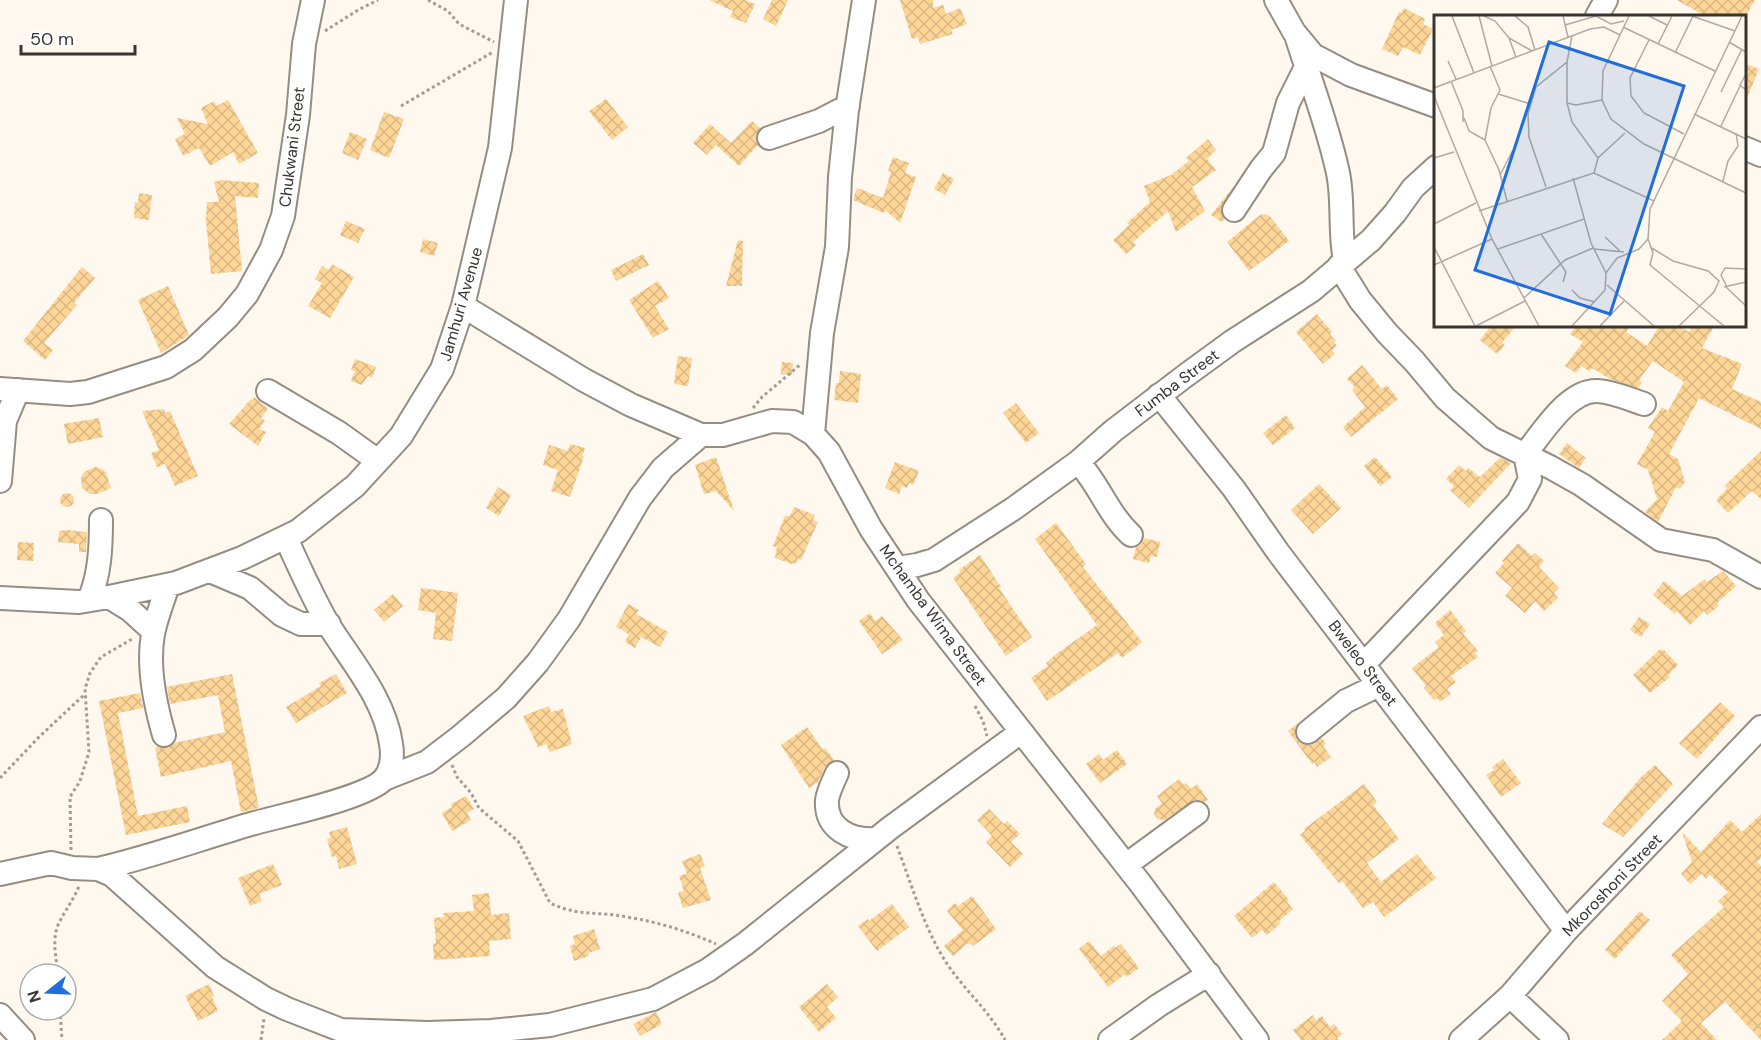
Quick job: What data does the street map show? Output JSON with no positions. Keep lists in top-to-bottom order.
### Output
{
  "streets": {
    "street": [
      "Chukwani Street",
      "Jamhuri Avenue",
      "Fumba Street",
      "Mchamba Wima Street",
      "Bweleo Street",
      "Mkoroshoni Street"
    ]
  },
  "crossings": [
    ["Jamhuri Avenue", "Mchamba Wima Street"],
    ["Fumba Street", "Mchamba Wima Street"],
    ["Fumba Street", "Bweleo Street"],
    ["Bweleo Street", "Mkoroshoni Street"]
  ],
  "scale_bar": "50 m",
  "north": "left"
}
